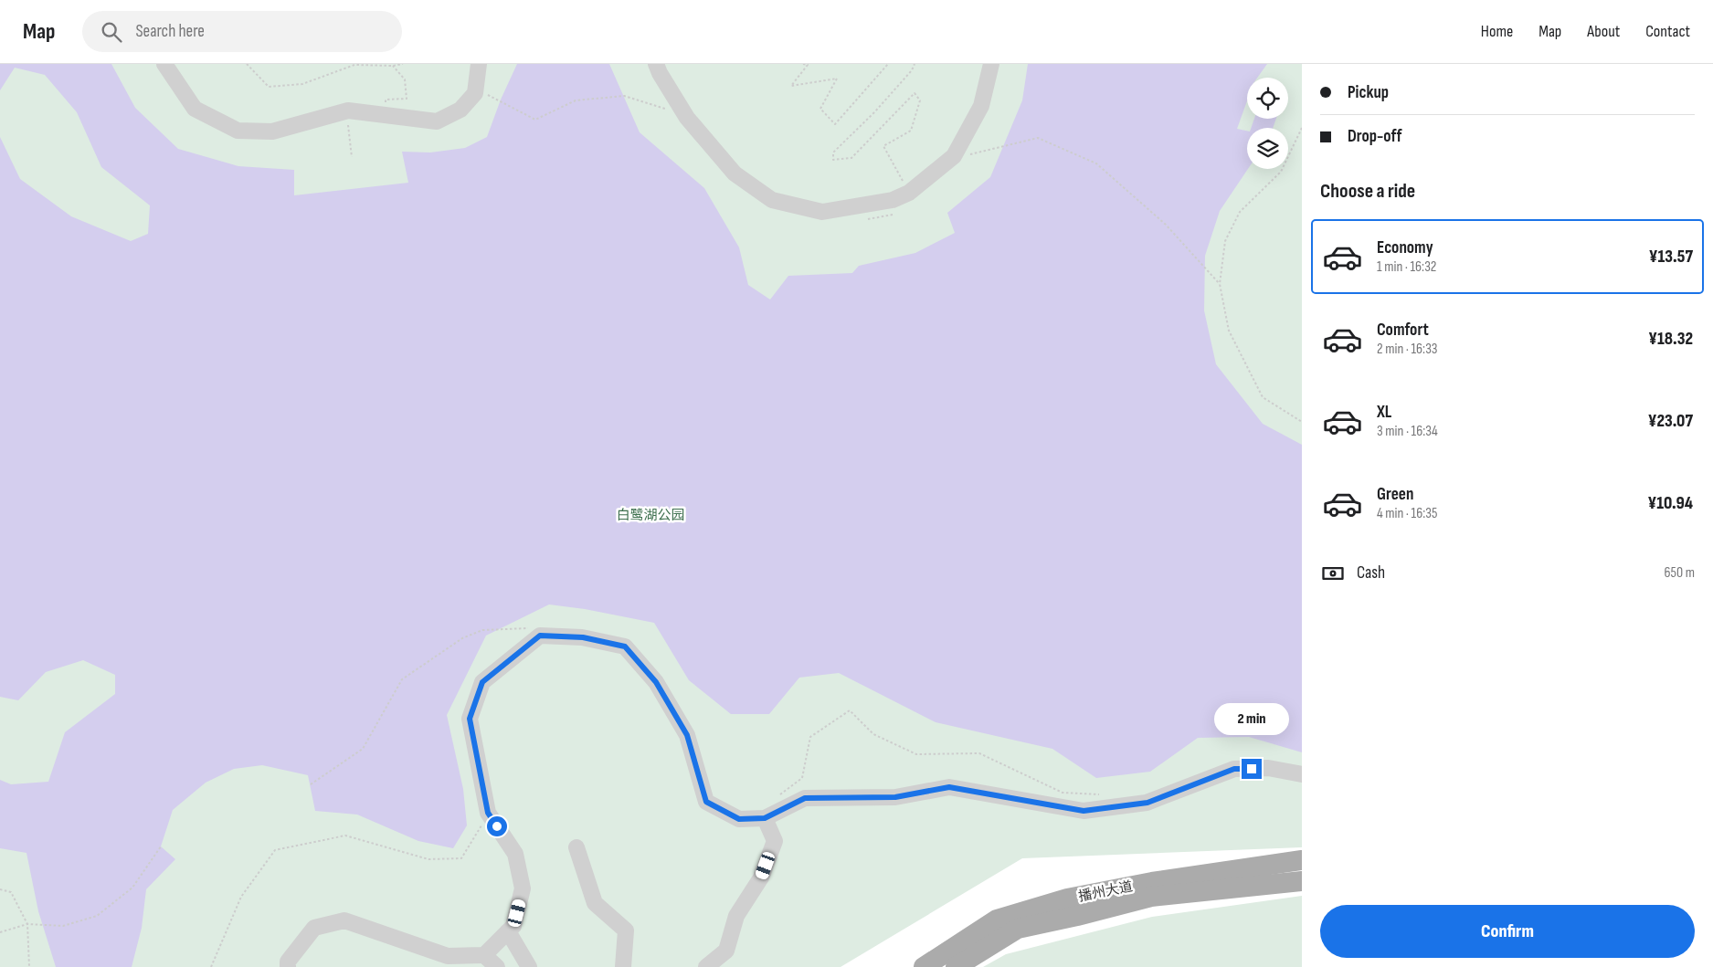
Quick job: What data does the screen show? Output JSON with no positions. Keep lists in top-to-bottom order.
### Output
{
  "streets": {
    "main road": ["播州大道"]
  },
  "parks": ["白鹭湖公园"],
  "page": {
    "header": "Map",
    "search": "Search here",
    "nav": [
      "Home",
      "Map",
      "About",
      "Contact"
    ],
    "banner": ["Pickup", "Drop-off"],
    "heading": "Choose a ride",
    "list": [
      {
        "name": "Economy",
        "note": "1 min · 16:32",
        "value": "¥13.57"
      },
      {
        "name": "Comfort",
        "note": "2 min · 16:33",
        "value": "¥18.32"
      },
      {
        "name": "XL",
        "note": "3 min · 16:34",
        "value": "¥23.07"
      },
      {
        "name": "Green",
        "note": "4 min · 16:35",
        "value": "¥10.94"
      }
    ],
    "pay": ["Cash", "650 m"],
    "bubble": "2 min",
    "buttons": "Confirm"
  }
}
